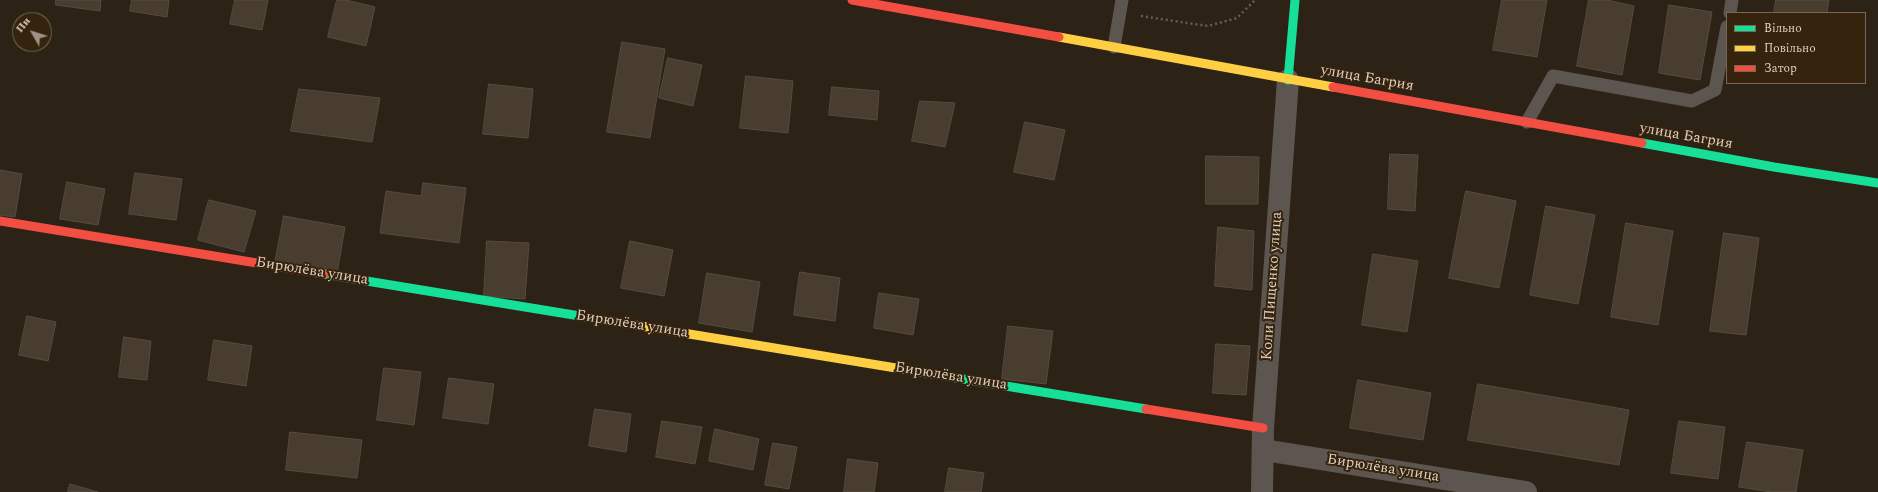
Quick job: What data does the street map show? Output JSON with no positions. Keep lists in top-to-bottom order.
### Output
{
  "streets": {
    "street": ["улица Багрия", "Бирюлёва улица", "Коли Пищенко улица"]
  },
  "crossings": [
    ["улица Багрия", "Коли Пищенко улица"],
    ["Бирюлёва улица", "Коли Пищенко улица"]
  ],
  "legend": ["Вільно", "Повільно", "Затор"],
  "north": "top left"
}
